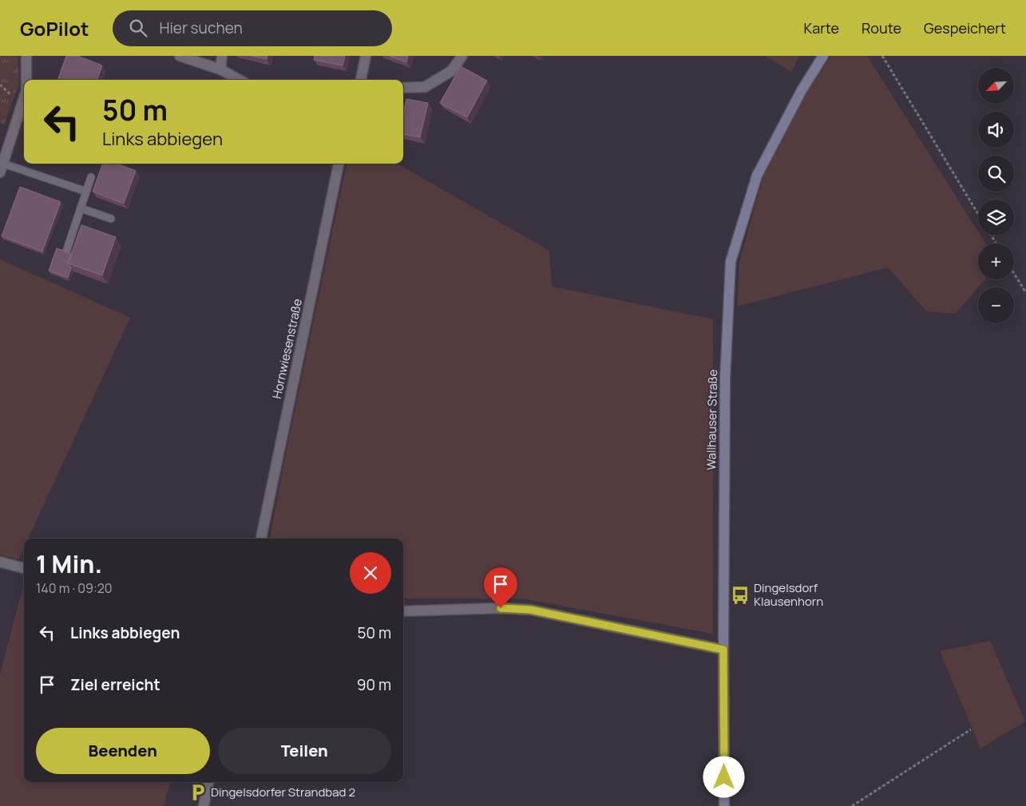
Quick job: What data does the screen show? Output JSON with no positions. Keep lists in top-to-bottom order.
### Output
{
  "streets": {
    "main road": ["Wallhauser Straße"],
    "street": ["Hornwiesenstraße"]
  },
  "places": {
    "bus stop": ["Dingelsdorf Klausenhorn"],
    "parking": ["Dingelsdorfer Strandbad 2"]
  },
  "north": "bottom left",
  "page": {
    "header": "GoPilot",
    "search": "Hier suchen",
    "nav": ["Karte", "Route", "Gespeichert"],
    "map_buttons": ["+", "−"],
    "turn": ["50 m", "Links abbiegen"],
    "heading": ["1 Min.", "140 m · 09:20"],
    "list": [
      {
        "name": "Links abbiegen",
        "value": "50 m"
      },
      {
        "name": "Ziel erreicht",
        "value": "90 m"
      }
    ],
    "buttons": ["Beenden", "Teilen"]
  }
}
